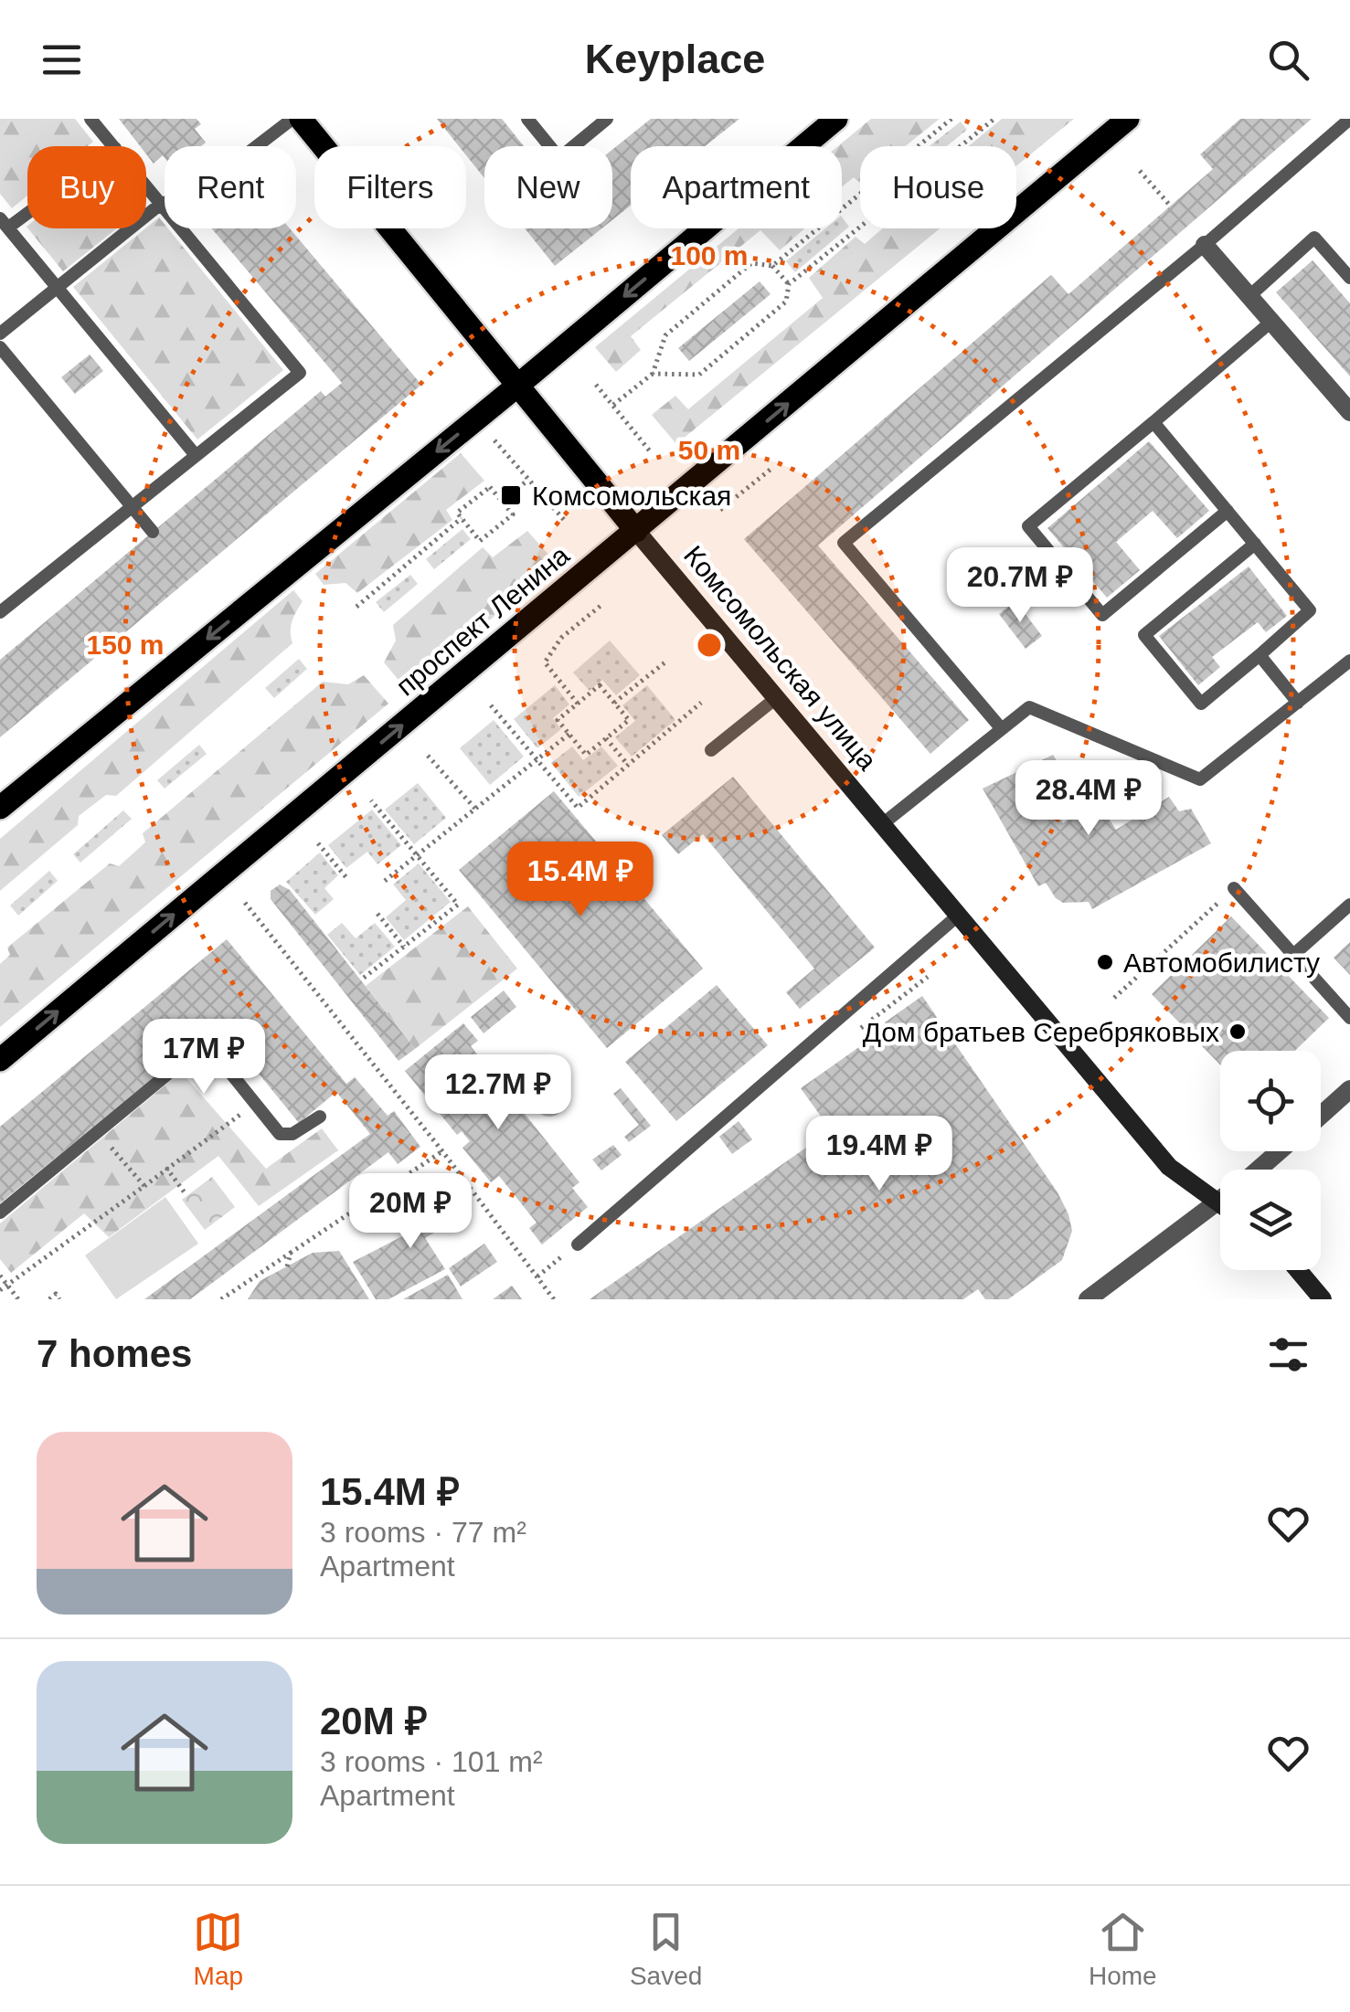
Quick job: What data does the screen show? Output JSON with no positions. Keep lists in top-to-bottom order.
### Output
{
  "streets": {
    "main road": ["проспект Ленина", "Комсомольская улица"]
  },
  "crossings": [
    ["проспект Ленина", "Комсомольская улица"]
  ],
  "places": {
    "transit": ["Комсомольская"],
    "other": ["Автомобилисту", "Дом братьев Серебряковых"]
  },
  "page": {
    "header": "Keyplace",
    "chip": [
      "Buy",
      "Rent",
      "Filters",
      "New",
      "Apartment",
      "House"
    ],
    "price": [
      "20.7M ₽",
      "28.4M ₽",
      "15.4M ₽",
      "17M ₽",
      "12.7M ₽",
      "19.4M ₽",
      "20M ₽"
    ],
    "heading": "7 homes",
    "list": [
      {
        "name": "15.4M ₽",
        "note": "3 rooms · 77 m² · Apartment"
      },
      {
        "name": "20M ₽",
        "note": "3 rooms · 101 m² · Apartment"
      }
    ],
    "tabs": ["Map", "Saved", "Home"]
  },
  "rings": ["100 m", "50 m", "150 m"]
}
